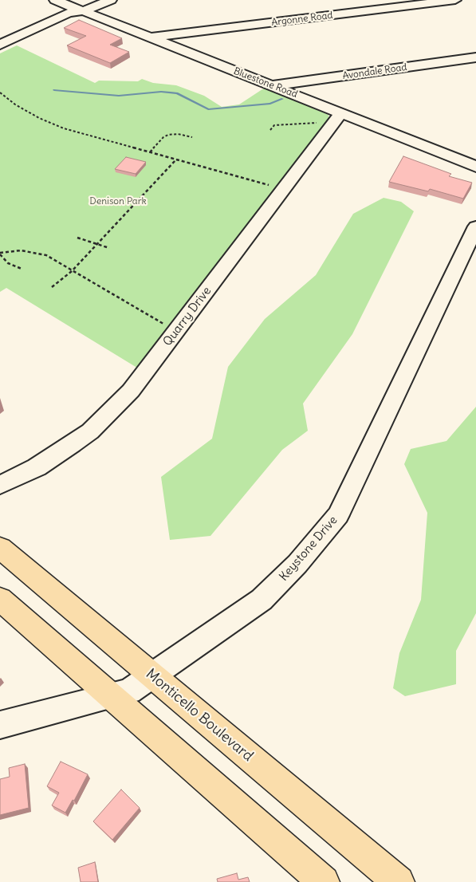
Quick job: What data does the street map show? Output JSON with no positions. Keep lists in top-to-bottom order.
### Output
{
  "streets": {
    "main road": ["Monticello Boulevard"],
    "street": [
      "Argonne Road",
      "Avondale Road",
      "Bluestone Road",
      "Quarry Drive",
      "Keystone Drive"
    ]
  },
  "crossings": [
    ["Argonne Road", "Bluestone Road"],
    ["Avondale Road", "Bluestone Road"],
    ["Bluestone Road", "Quarry Drive"],
    ["Keystone Drive", "Monticello Boulevard"]
  ],
  "parks": ["Denison Park"]
}
